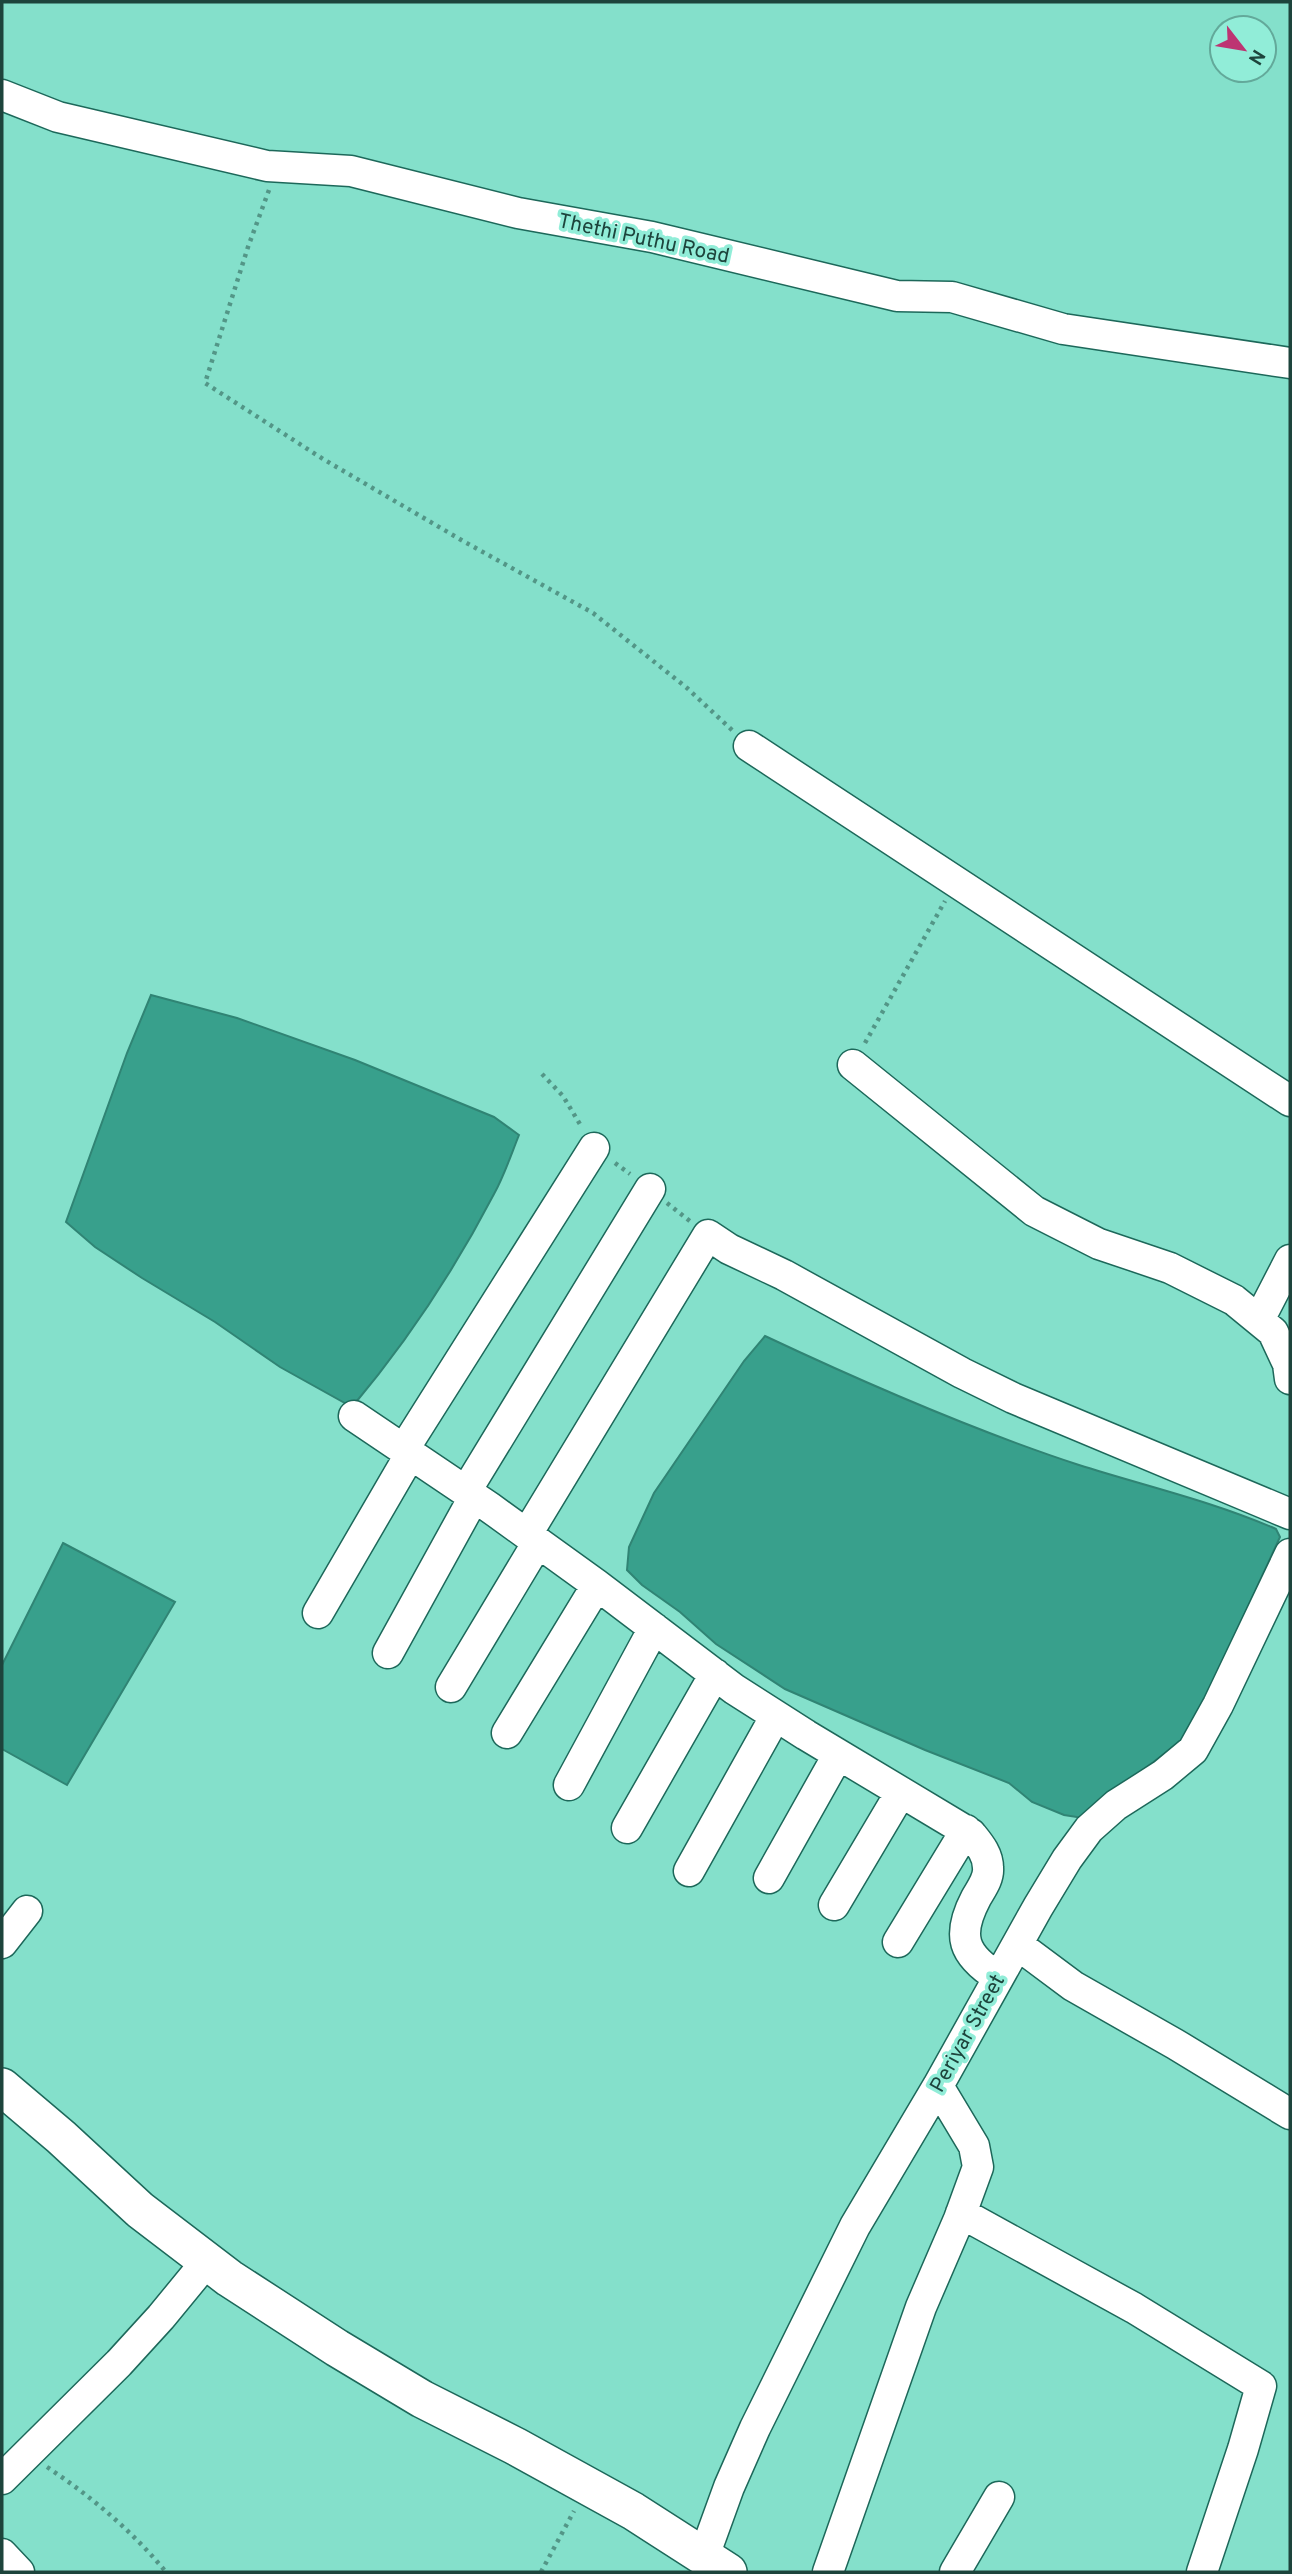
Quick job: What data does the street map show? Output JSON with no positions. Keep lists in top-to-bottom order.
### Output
{
  "streets": {
    "street": ["Thethi Puthu Road", "Periyar Street"]
  },
  "north": "bottom right"
}
